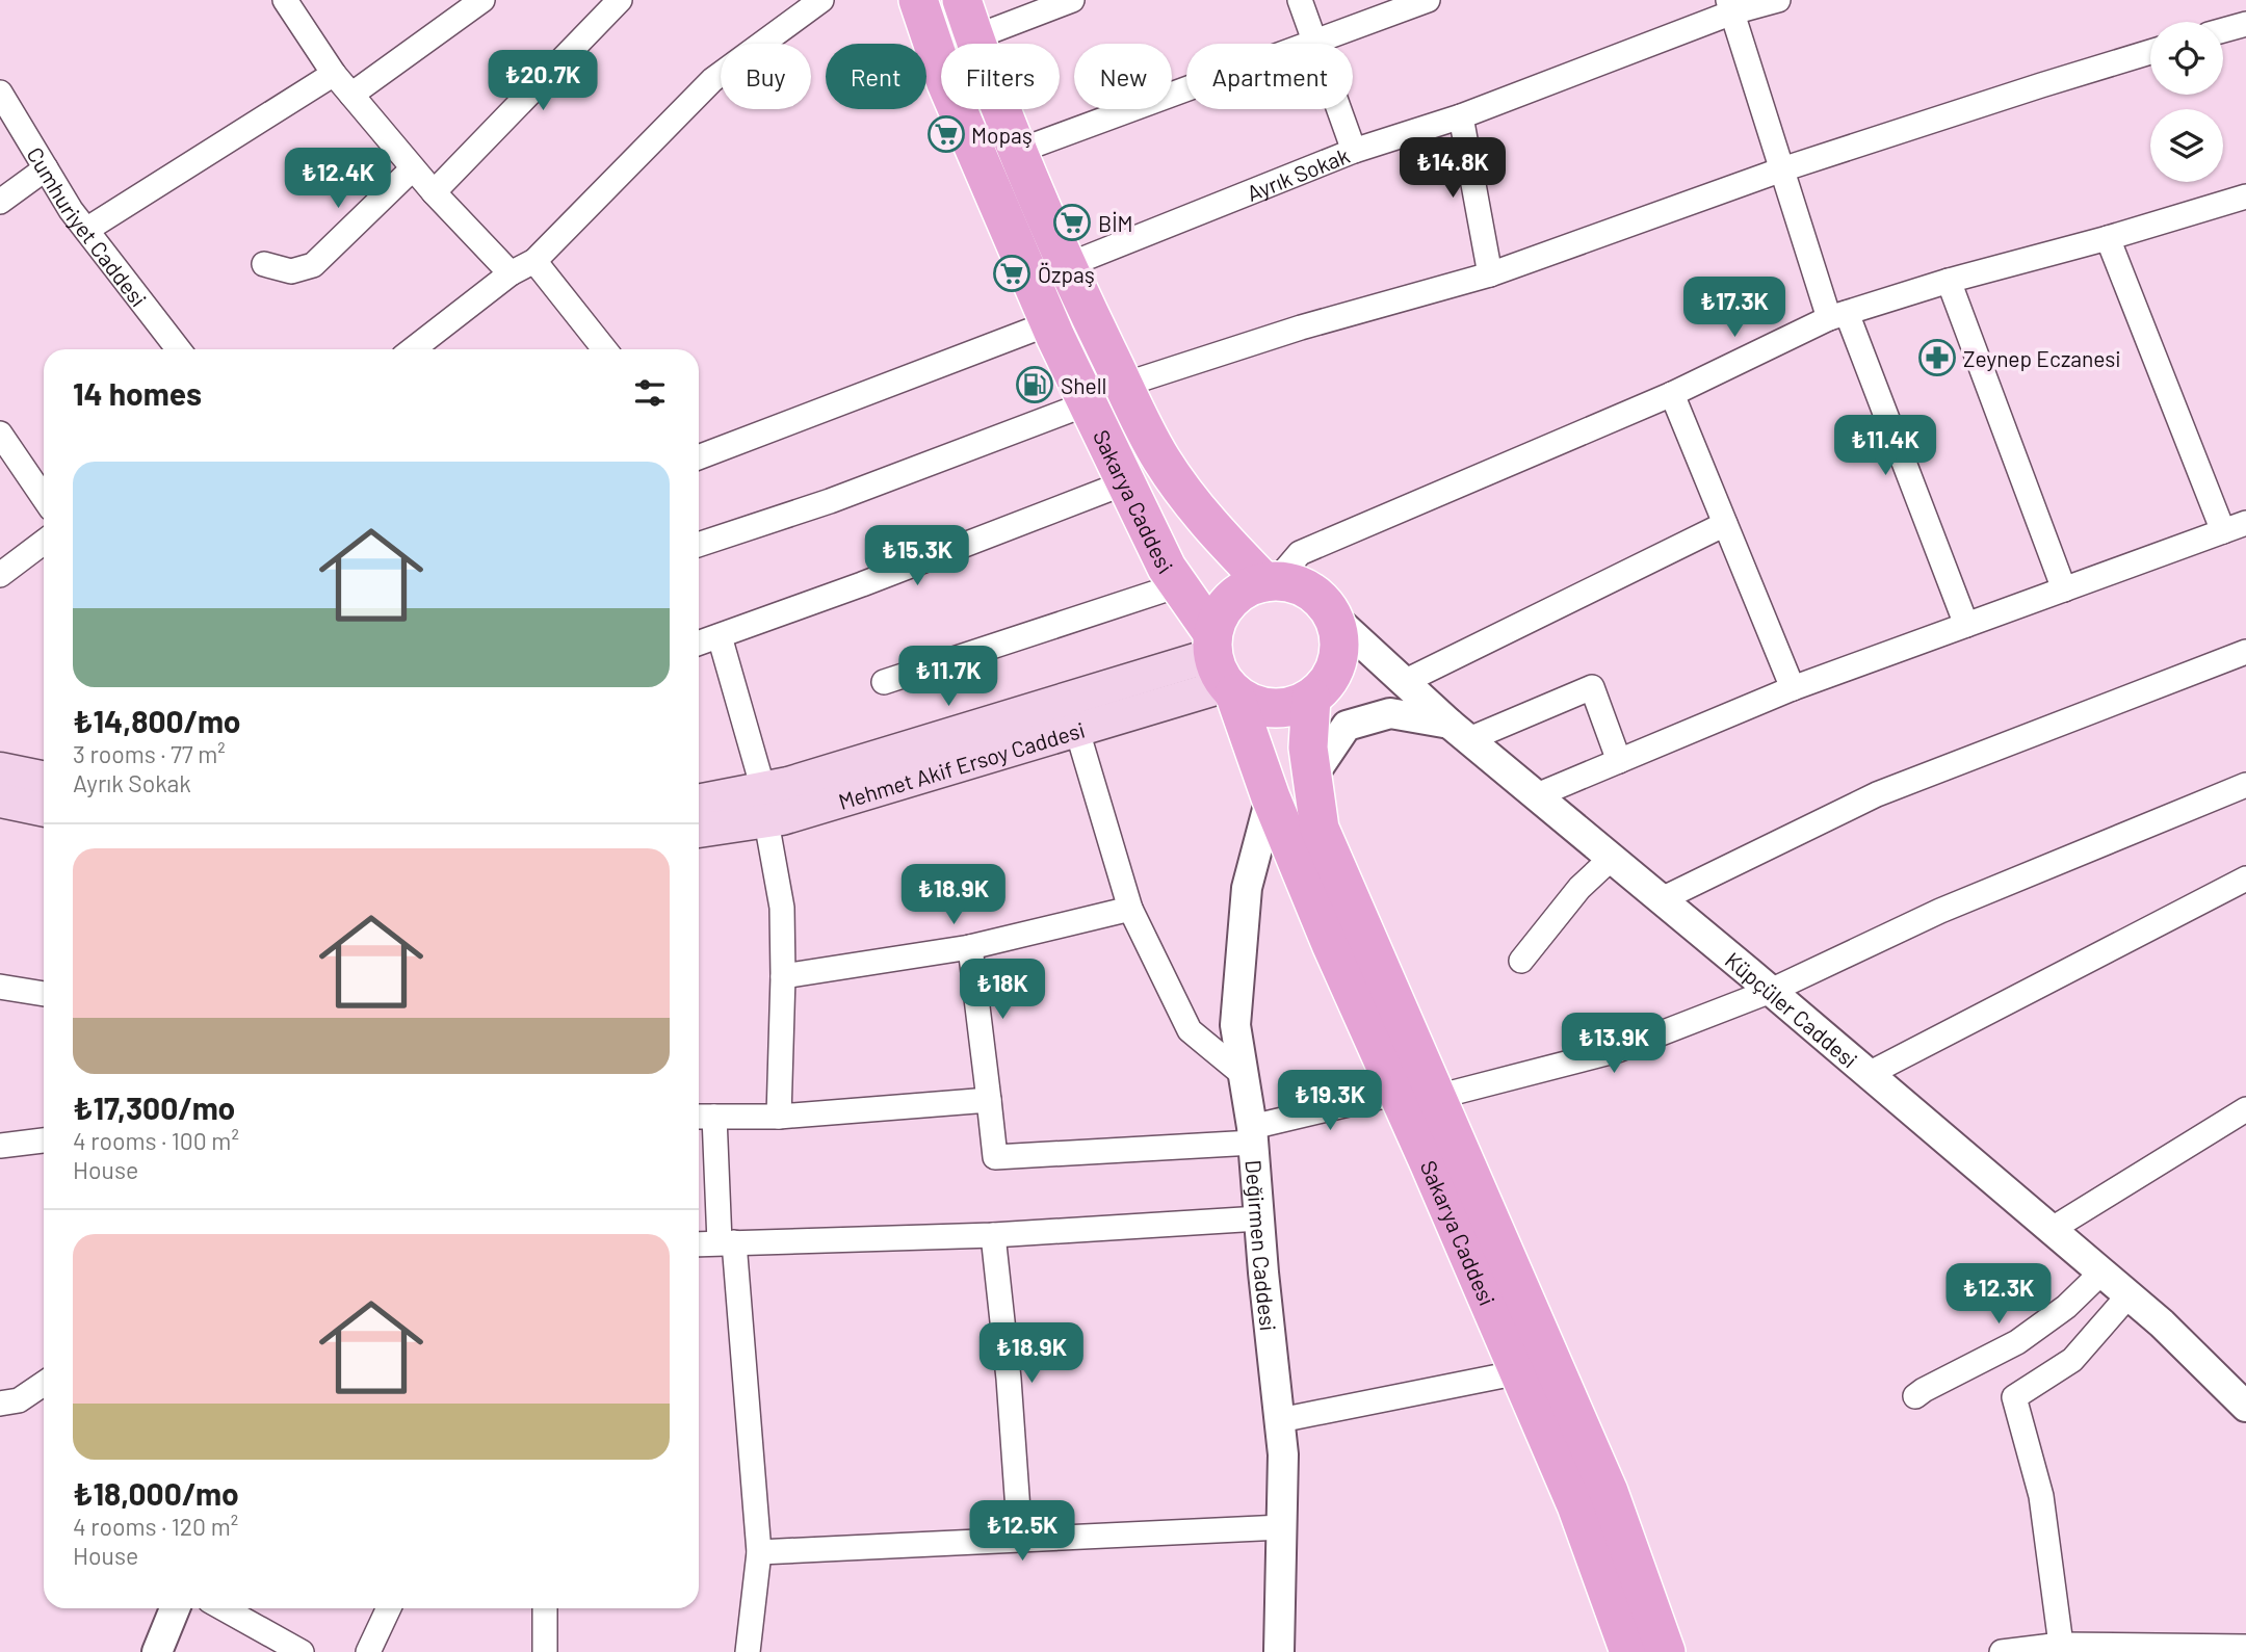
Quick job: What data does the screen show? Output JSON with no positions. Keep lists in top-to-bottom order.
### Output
{
  "streets": {
    "main road": ["Sakarya Caddesi", "Mehmet Akif Ersoy Caddesi"],
    "street": [
      "Ayrık Sokak",
      "Cumhuriyet Caddesi",
      "Küpçüler Caddesi",
      "Değirmen Caddesi"
    ]
  },
  "crossings": [
    ["Ayrık Sokak", "Sakarya Caddesi"],
    ["Sakarya Caddesi", "Mehmet Akif Ersoy Caddesi"],
    ["Sakarya Caddesi", "Küpçüler Caddesi"],
    ["Sakarya Caddesi", "Değirmen Caddesi"],
    ["Mehmet Akif Ersoy Caddesi", "Küpçüler Caddesi"]
  ],
  "places": {
    "supermarket": ["Mopaş", "BİM", "Özpaş"],
    "pharmacy": ["Zeynep Eczanesi"],
    "fuel station": ["Shell"]
  },
  "page": {
    "chip": [
      "Buy",
      "Rent",
      "Filters",
      "New",
      "Apartment"
    ],
    "price": [
      "₺20.7K",
      "₺14.8K",
      "₺12.4K",
      "₺17.3K",
      "₺11.4K",
      "₺15.3K",
      "₺11.7K",
      "₺18.9K",
      "₺18K",
      "₺13.9K",
      "₺19.3K",
      "₺12.3K",
      "₺18.9K",
      "₺12.5K"
    ],
    "heading": "14 homes",
    "list": [
      {
        "name": "₺14,800/mo",
        "note": "3 rooms · 77 m² · Ayrık Sokak"
      },
      {
        "name": "₺17,300/mo",
        "note": "4 rooms · 100 m² · House"
      },
      {
        "name": "₺18,000/mo",
        "note": "4 rooms · 120 m² · House"
      }
    ]
  }
}
